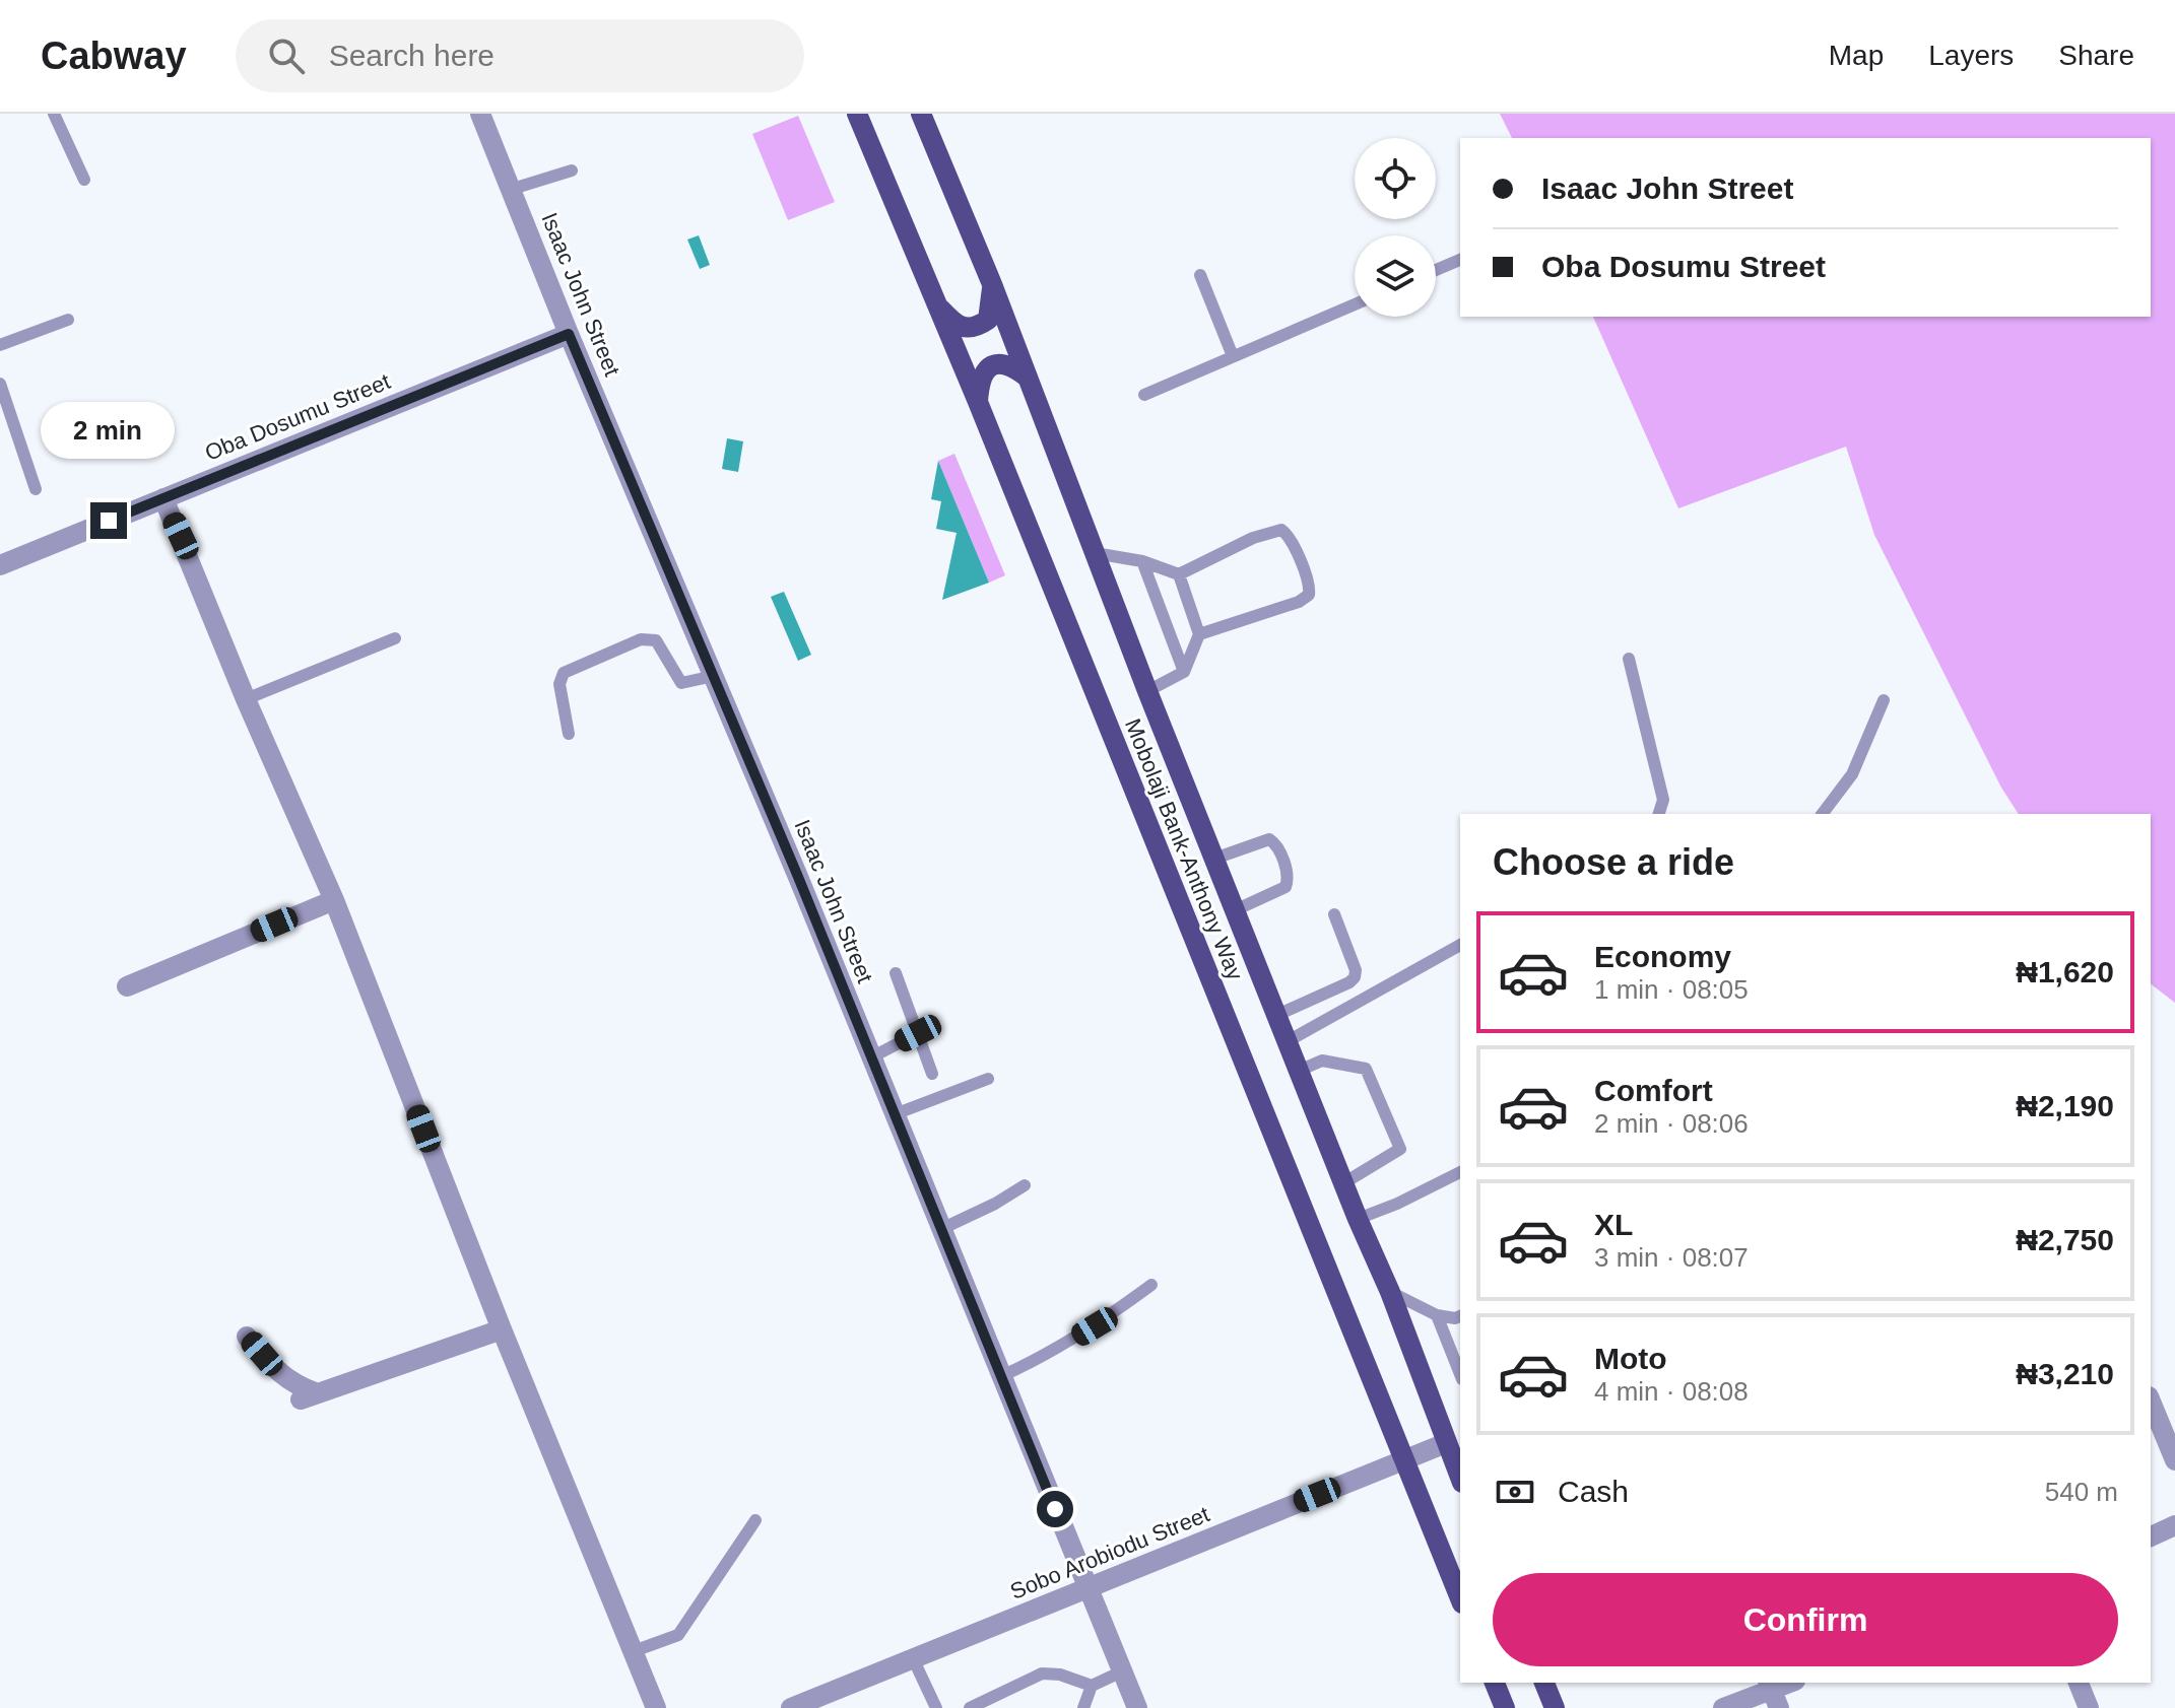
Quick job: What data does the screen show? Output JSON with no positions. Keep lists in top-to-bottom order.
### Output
{
  "streets": {
    "main road": ["Mobolaji Bank-Anthony Way"],
    "street": ["Isaac John Street", "Oba Dosumu Street", "Sobo Arobiodu Street"]
  },
  "crossings": [
    ["Isaac John Street", "Oba Dosumu Street"],
    ["Isaac John Street", "Sobo Arobiodu Street"],
    ["Mobolaji Bank-Anthony Way", "Sobo Arobiodu Street"]
  ],
  "page": {
    "header": "Cabway",
    "search": "Search here",
    "nav": ["Map", "Layers", "Share"],
    "banner": ["Isaac John Street", "Oba Dosumu Street"],
    "bubble": "2 min",
    "heading": "Choose a ride",
    "list": [
      {
        "name": "Economy",
        "note": "1 min · 08:05",
        "value": "₦1,620"
      },
      {
        "name": "Comfort",
        "note": "2 min · 08:06",
        "value": "₦2,190"
      },
      {
        "name": "XL",
        "note": "3 min · 08:07",
        "value": "₦2,750"
      },
      {
        "name": "Moto",
        "note": "4 min · 08:08",
        "value": "₦3,210"
      }
    ],
    "pay": ["Cash", "540 m"],
    "buttons": "Confirm"
  }
}
